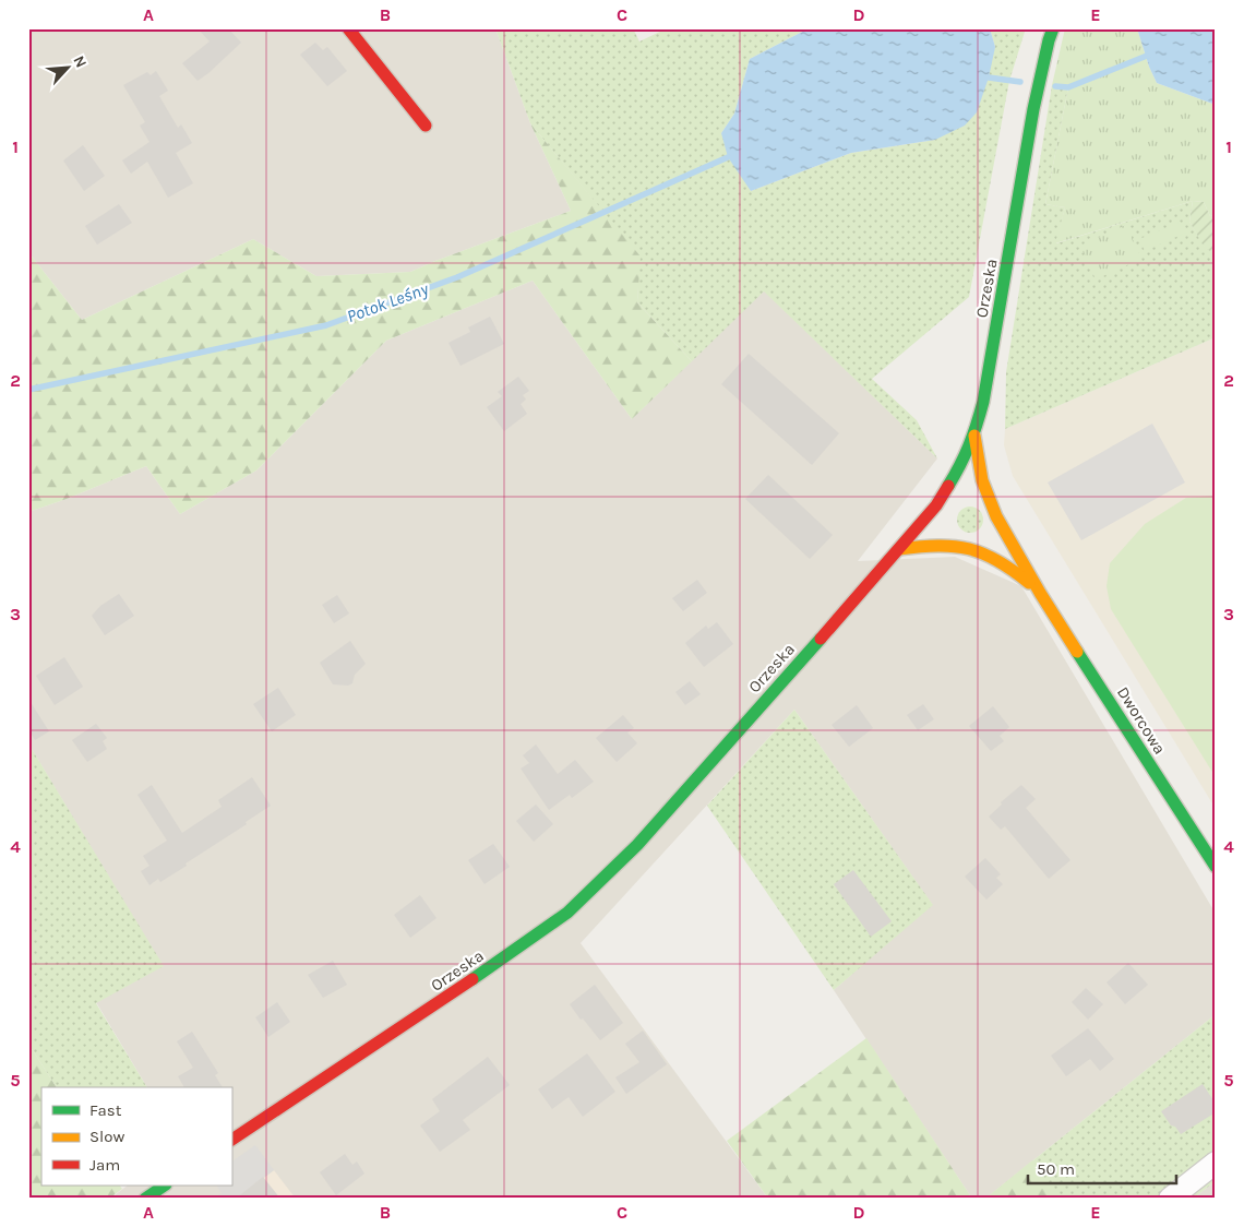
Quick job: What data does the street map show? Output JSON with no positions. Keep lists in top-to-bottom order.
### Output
{
  "streets": {
    "street": ["Orzeska", "Dworcowa"]
  },
  "crossings": [
    ["Orzeska", "Dworcowa"]
  ],
  "water": ["Potok Leśny"],
  "legend": ["Fast", "Slow", "Jam"],
  "scale_bar": "50 m",
  "north": "top right",
  "grid": {
    "columns": [
      "A",
      "B",
      "C",
      "D",
      "E"
    ],
    "rows": [
      "1",
      "2",
      "3",
      "4",
      "5"
    ]
  }
}
